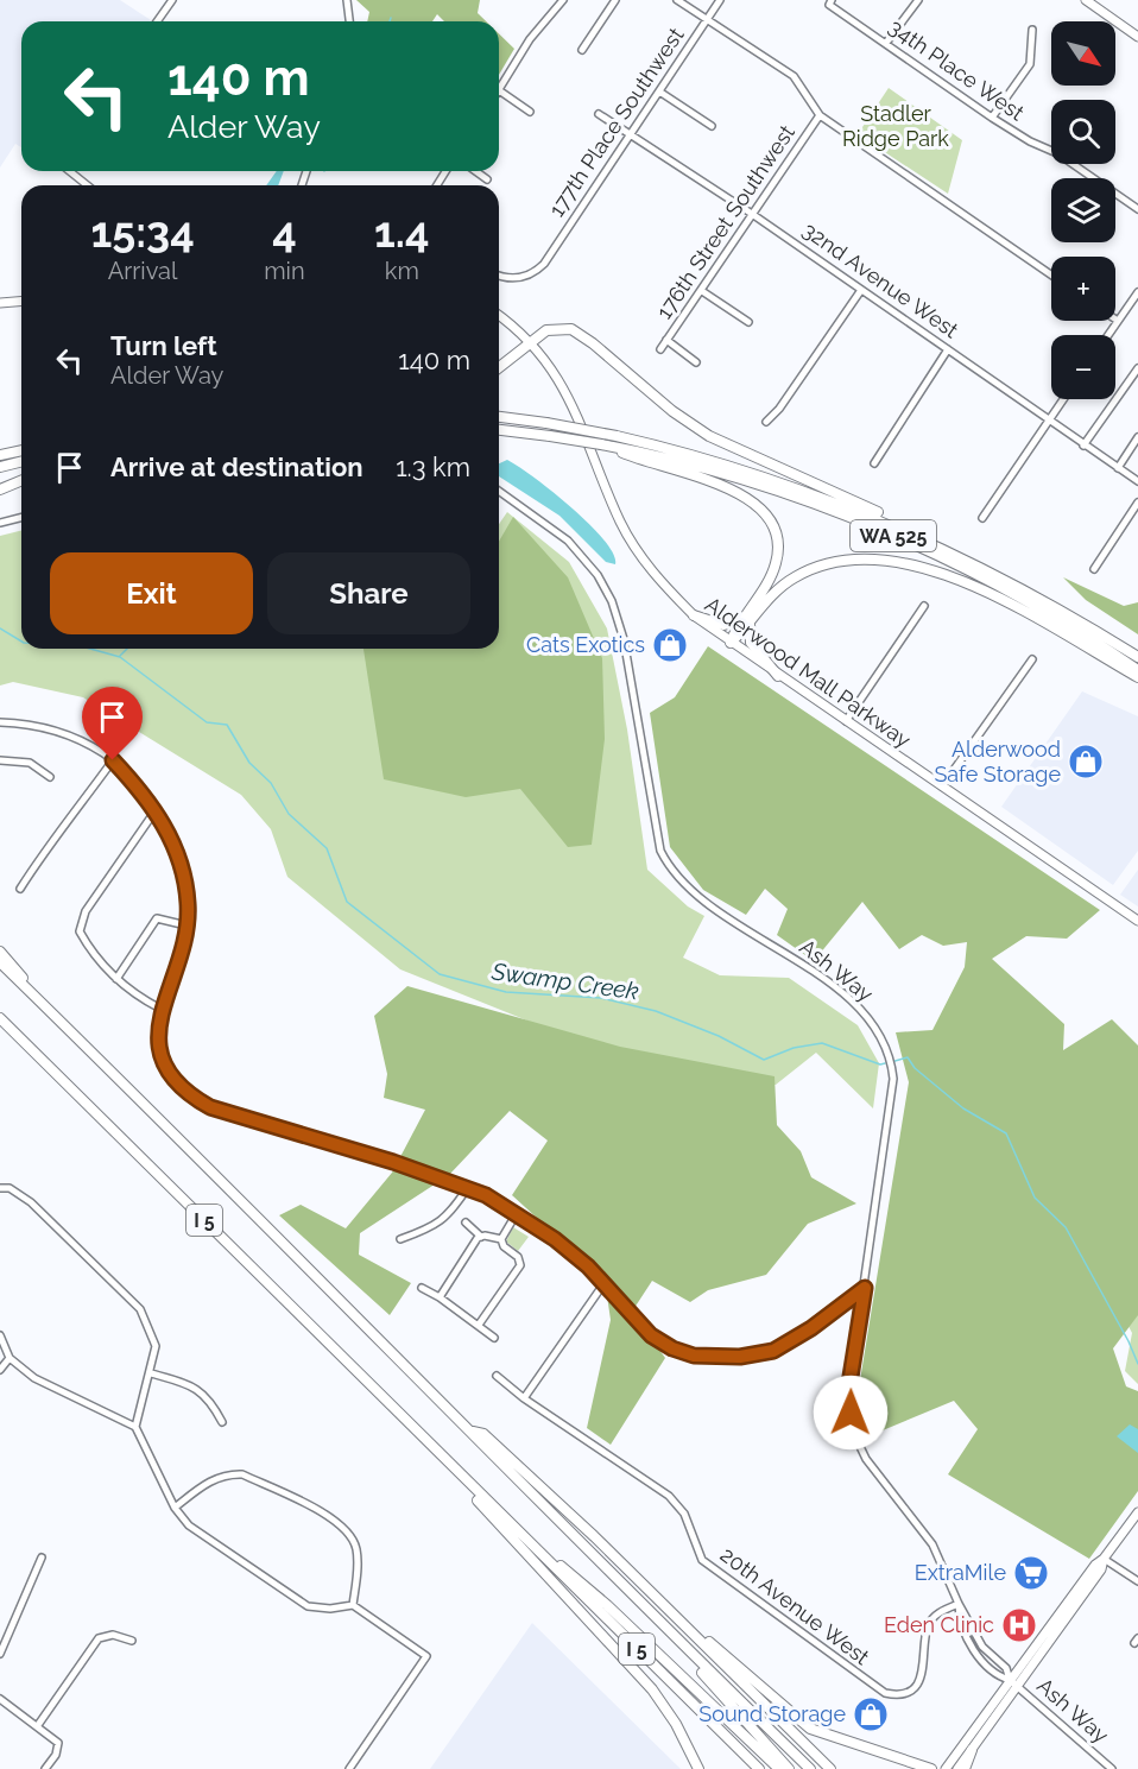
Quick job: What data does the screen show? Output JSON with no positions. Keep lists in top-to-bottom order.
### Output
{
  "streets": {
    "highway": ["WA 525", "I 5"],
    "main road": ["Alderwood Mall Parkway"],
    "street": [
      "34th Place West",
      "177th Place Southwest",
      "176th Street Southwest",
      "32nd Avenue West",
      "Ash Way",
      "20th Avenue West"
    ]
  },
  "crossings": [
    ["177th Place Southwest", "32nd Avenue West"],
    ["176th Street Southwest", "32nd Avenue West"],
    ["Ash Way", "20th Avenue West"]
  ],
  "water": ["Swamp Creek"],
  "parks": ["Stadler Ridge Park"],
  "places": {
    "shop": ["Cats Exotics", "Alderwood Safe Storage", "Sound Storage"],
    "supermarket": ["ExtraMile"],
    "hospital": ["Eden Clinic"]
  },
  "north": "bottom right",
  "page": {
    "map_buttons": ["+", "−"],
    "turn": ["140 m", "Alder Way"],
    "eta": [
      "15:34",
      "Arrival",
      "4",
      "min",
      "1.4",
      "km"
    ],
    "list": [
      {
        "name": "Turn left",
        "note": "Alder Way",
        "value": "140 m"
      },
      {
        "name": "Arrive at destination",
        "value": "1.3 km"
      }
    ],
    "buttons": ["Exit", "Share"]
  }
}
